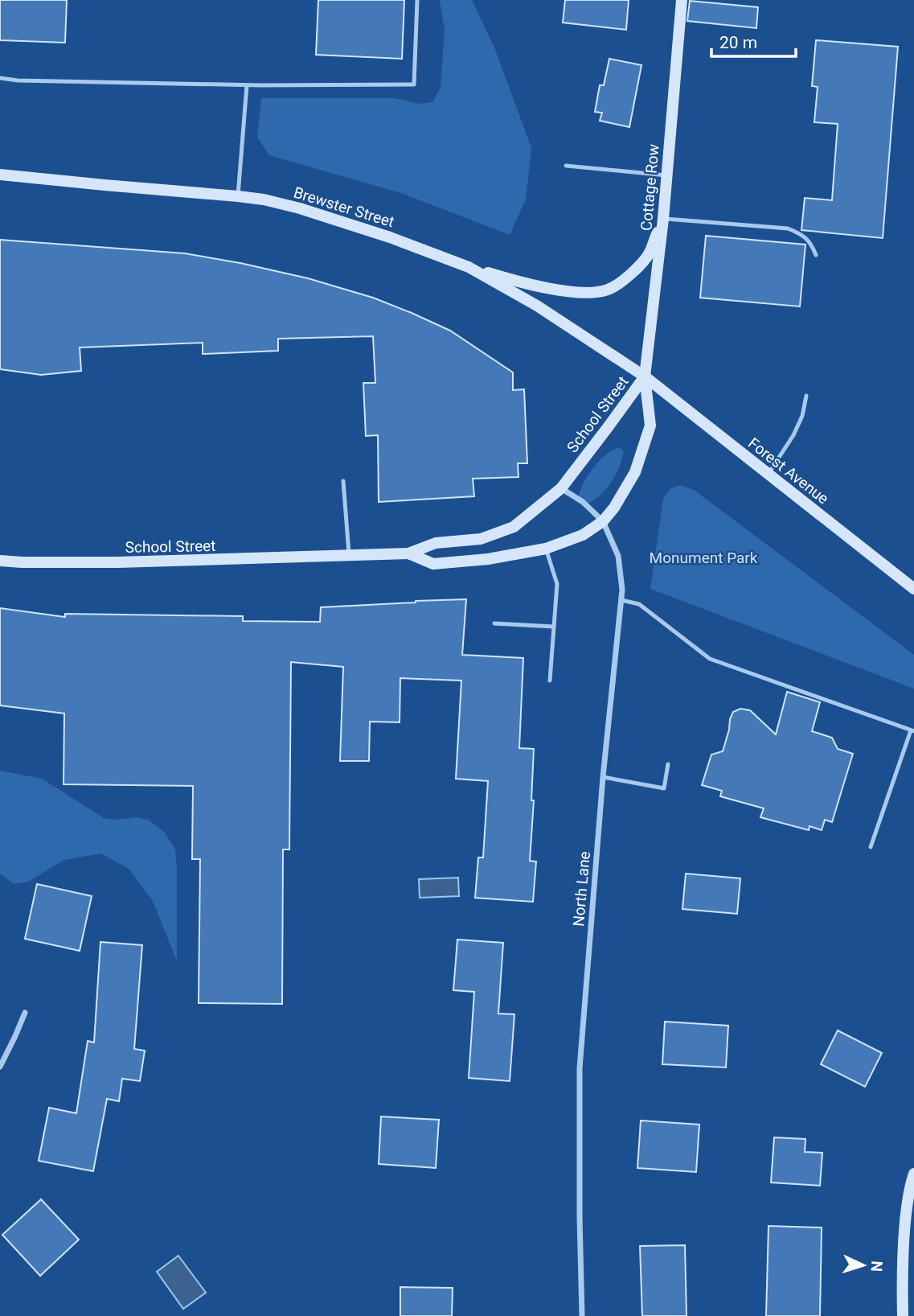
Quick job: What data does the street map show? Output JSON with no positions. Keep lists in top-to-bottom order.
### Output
{
  "streets": {
    "street": [
      "Cottage Row",
      "Brewster Street",
      "School Street",
      "Forest Avenue",
      "North Lane"
    ]
  },
  "crossings": [
    ["Cottage Row", "Brewster Street"],
    ["Cottage Row", "School Street"],
    ["Cottage Row", "Forest Avenue"],
    ["Brewster Street", "School Street"],
    ["Brewster Street", "Forest Avenue"],
    ["School Street", "Forest Avenue"],
    ["School Street", "North Lane"]
  ],
  "parks": ["Monument Park"],
  "scale_bar": "20 m",
  "north": "right"
}
